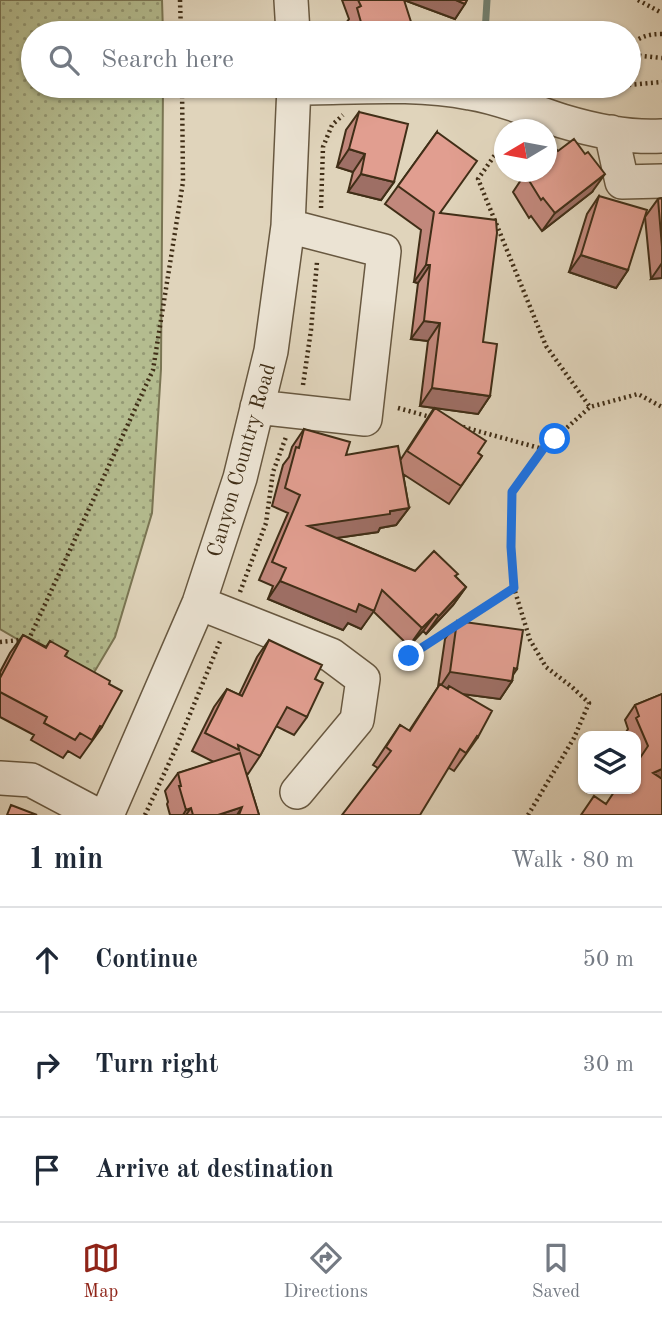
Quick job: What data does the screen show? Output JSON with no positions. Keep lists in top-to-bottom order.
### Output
{
  "streets": {
    "street": ["Canyon Country Road"]
  },
  "north": "left",
  "page": {
    "search": "Search here",
    "heading": ["1 min", "Walk · 80 m"],
    "list": [
      ["Continue", "50 m"],
      ["Turn right", "30 m"],
      "Arrive at destination"
    ],
    "nav": ["Map", "Directions", "Saved"]
  }
}
